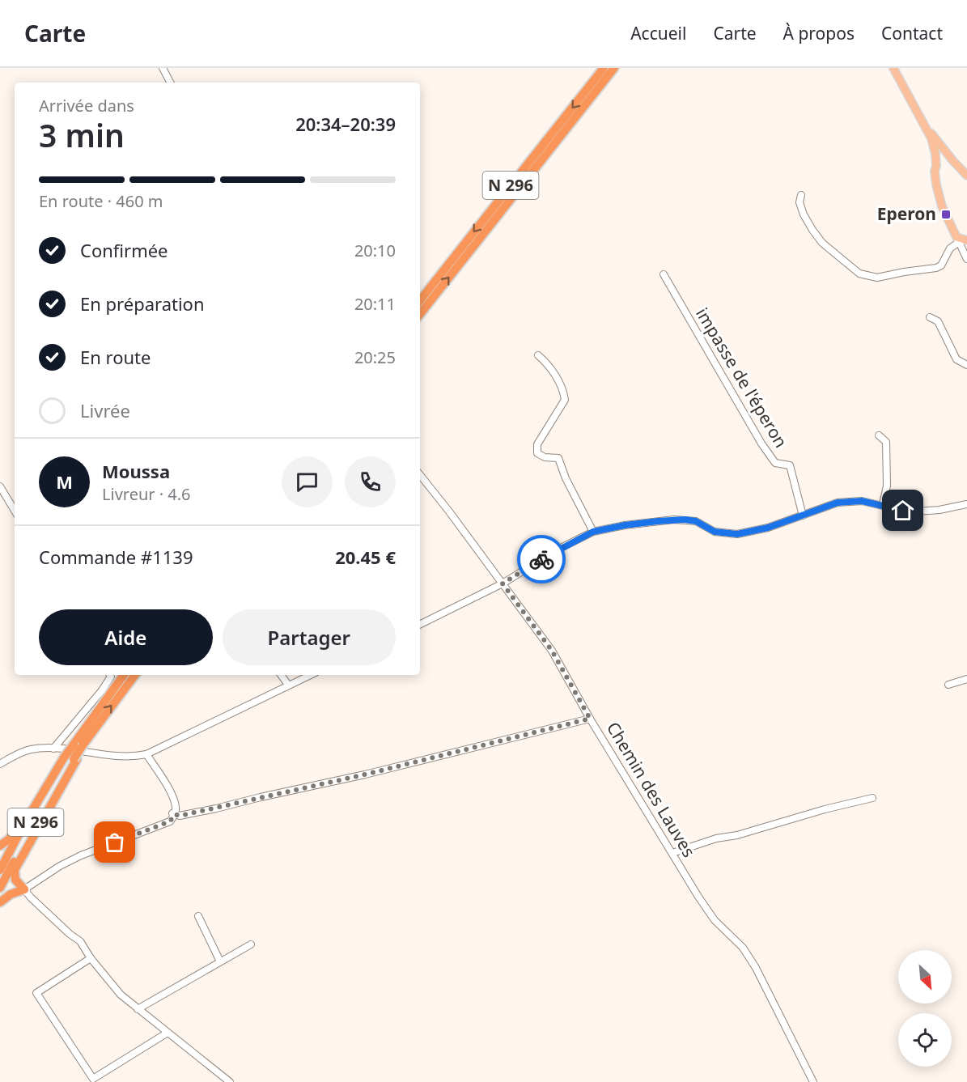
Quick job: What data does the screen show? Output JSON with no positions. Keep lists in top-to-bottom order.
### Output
{
  "streets": {
    "highway": ["N 296"],
    "street": ["impasse de l'éperon", "Chemin des Lauves"]
  },
  "places": {
    "transit": ["Eperon"]
  },
  "north": "bottom right",
  "page": {
    "header": "Carte",
    "nav": [
      "Accueil",
      "Carte",
      "À propos",
      "Contact"
    ],
    "heading": ["3 min", "Arrivée dans", "20:34–20:39"],
    "panel": [
      "Moussa",
      "Livreur · 4.6",
      "Commande #1139",
      "20.45 €"
    ],
    "bar": "En route · 460 m",
    "list": [
      ["Confirmée", "20:10"],
      ["En préparation", "20:11"],
      ["En route", "20:25"],
      "Livrée"
    ],
    "round": "M",
    "buttons": ["Aide", "Partager"]
  }
}
